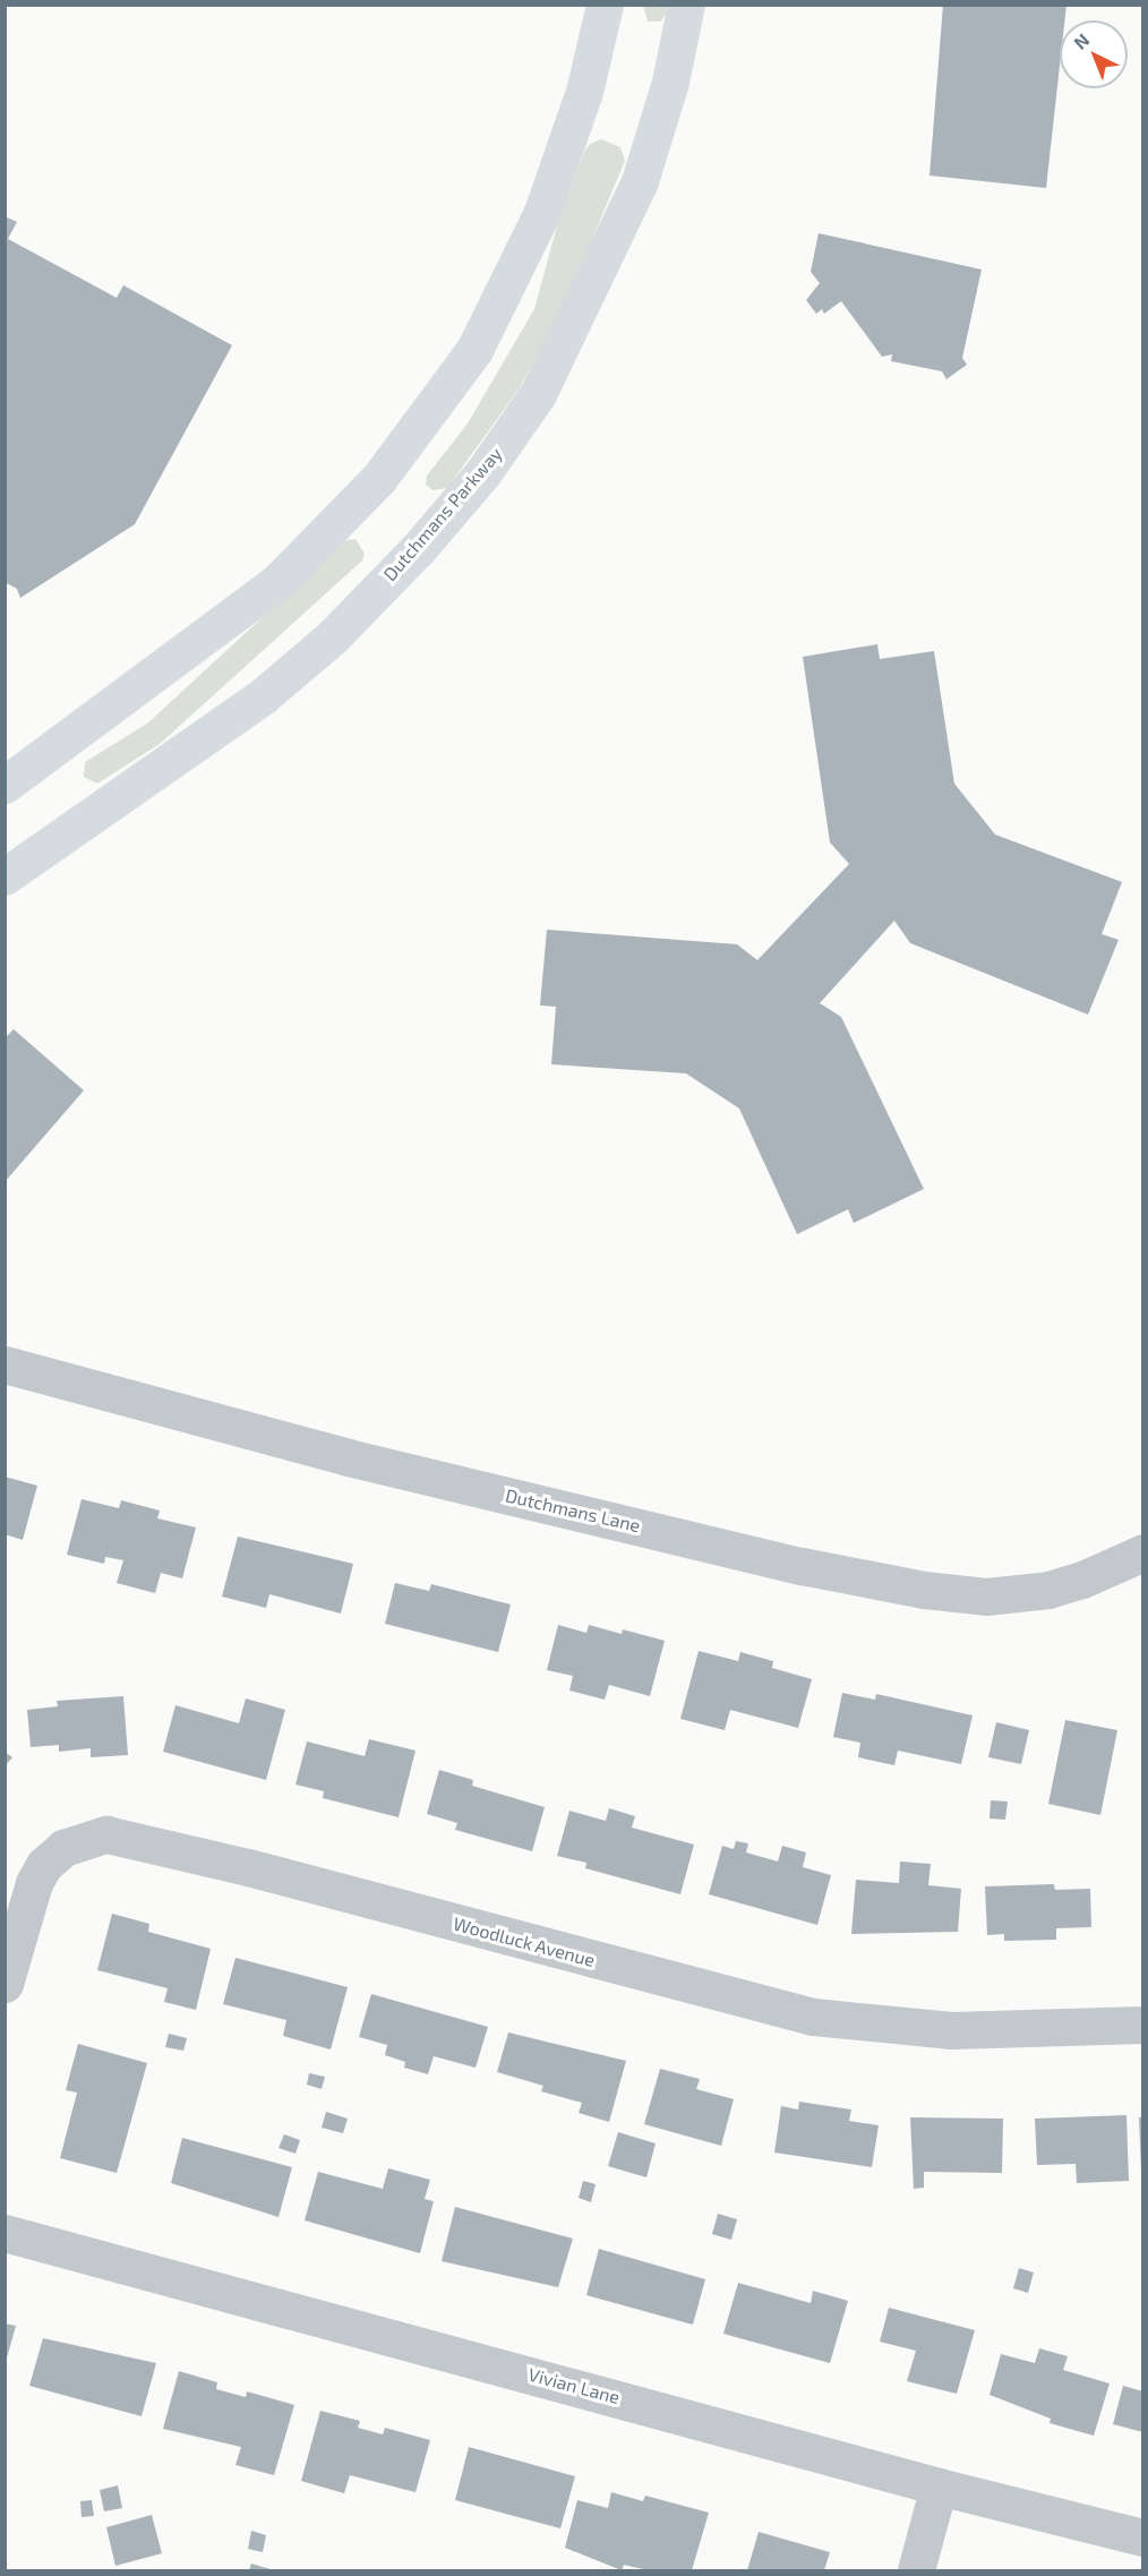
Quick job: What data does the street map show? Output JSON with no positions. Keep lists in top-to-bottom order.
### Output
{
  "streets": {
    "main road": ["Dutchmans Parkway"],
    "street": ["Dutchmans Lane", "Woodluck Avenue", "Vivian Lane"]
  },
  "north": "top left"
}
